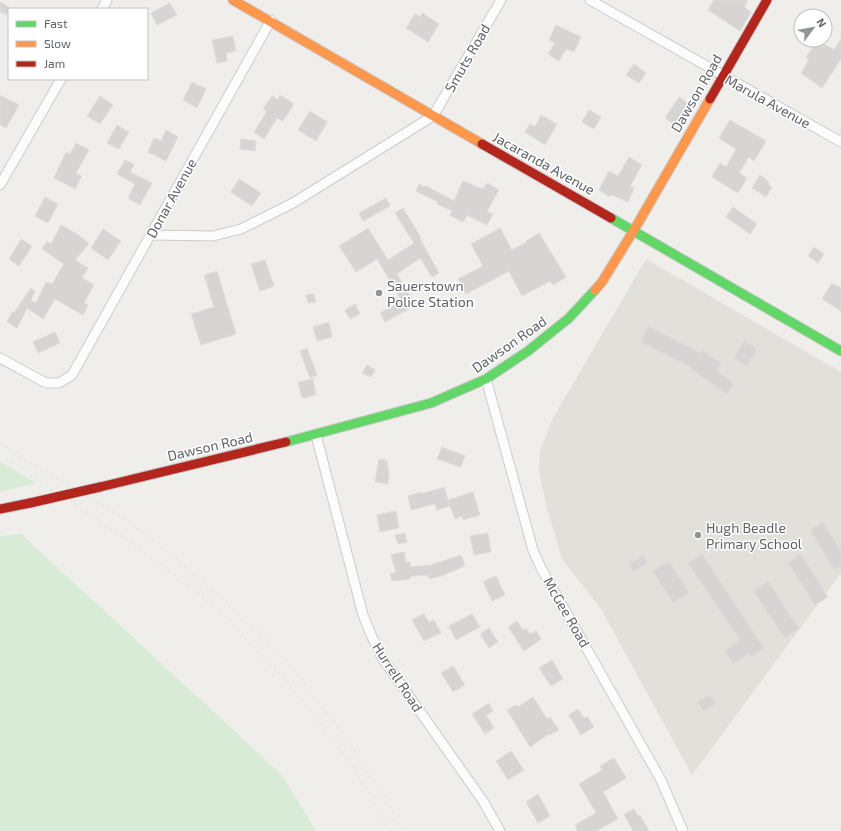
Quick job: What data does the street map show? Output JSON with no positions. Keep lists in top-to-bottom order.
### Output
{
  "streets": {
    "street": [
      "Smuts Road",
      "Dawson Road",
      "Marula Avenue",
      "Jacaranda Avenue",
      "Donar Avenue",
      "McGee Road",
      "Hurrell Road"
    ]
  },
  "crossings": [
    ["Smuts Road", "Jacaranda Avenue"],
    ["Dawson Road", "Marula Avenue"],
    ["Dawson Road", "Jacaranda Avenue"],
    ["Dawson Road", "McGee Road"],
    ["Dawson Road", "Hurrell Road"],
    ["Jacaranda Avenue", "Donar Avenue"]
  ],
  "places": ["Sauerstown Police Station", "Hugh Beadle Primary School"],
  "legend": ["Fast", "Slow", "Jam"],
  "north": "top right"
}
